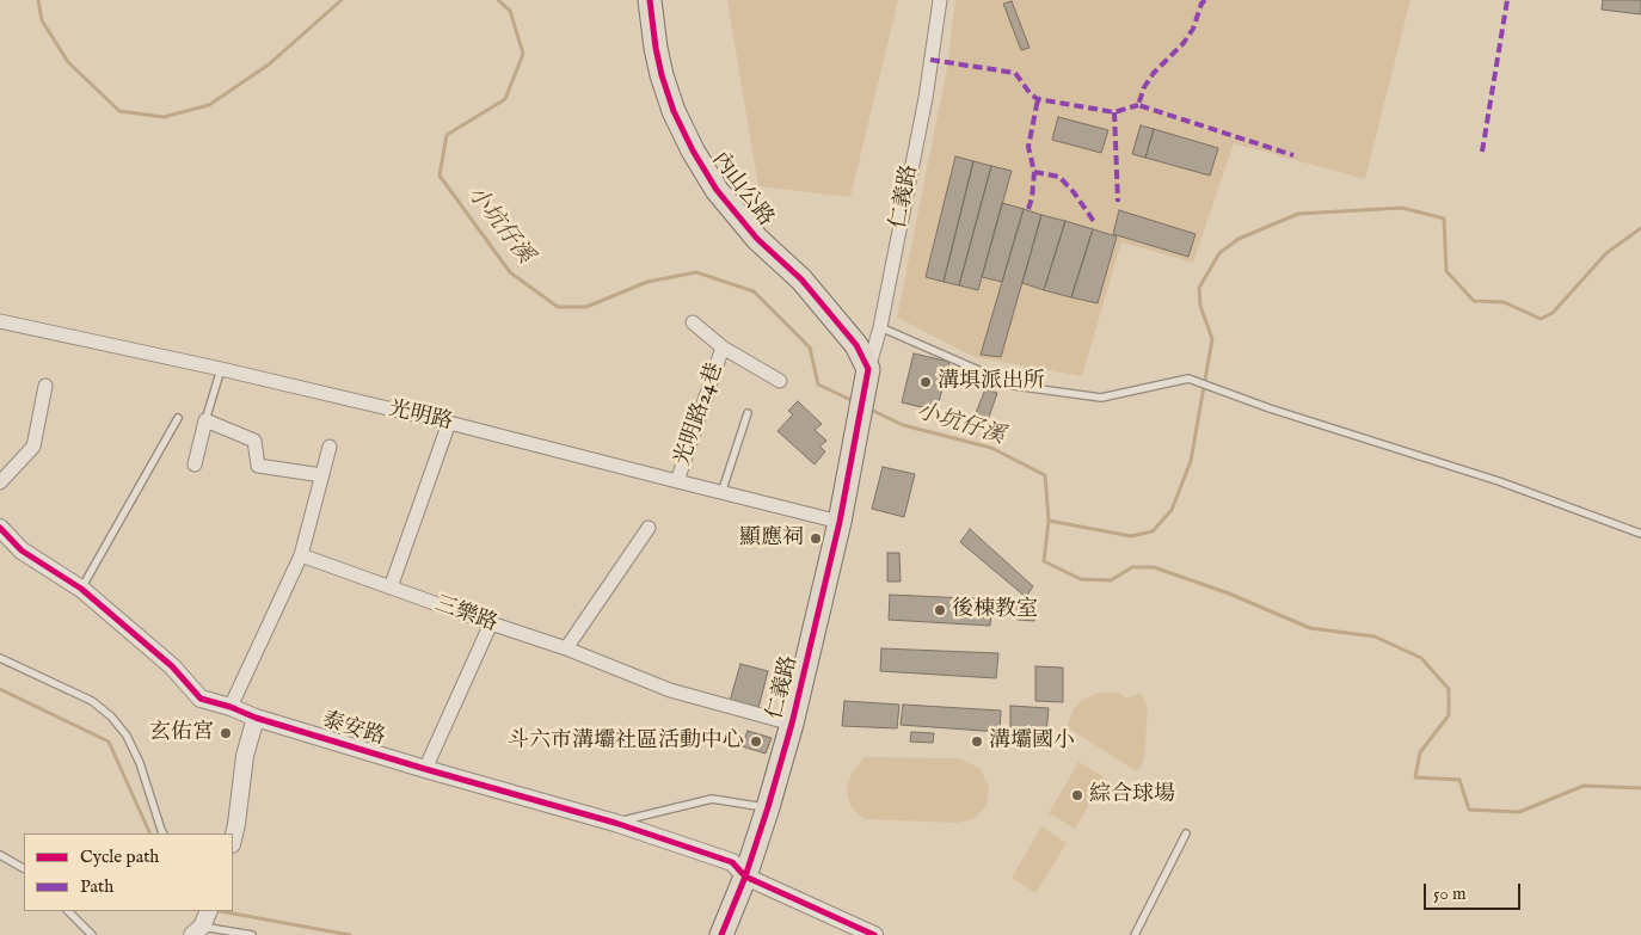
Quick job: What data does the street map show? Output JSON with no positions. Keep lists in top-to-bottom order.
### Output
{
  "streets": {
    "main road": ["內山公路", "仁義路"],
    "street": [
      "光明路24巷",
      "光明路",
      "三樂路",
      "泰安路"
    ]
  },
  "crossings": [
    ["內山公路", "仁義路"],
    ["仁義路", "光明路"],
    ["仁義路", "三樂路"],
    ["仁義路", "泰安路"],
    ["光明路24巷", "光明路"]
  ],
  "water": ["小坑仔溪"],
  "places": [
    "溝埧派出所",
    "顯應祠",
    "後棟教室",
    "玄佑宮",
    "斗六市溝壩社區活動中心",
    "溝壩國小",
    "綜合球場"
  ],
  "legend": ["Cycle path", "Path"],
  "scale_bar": "50 m"
}
